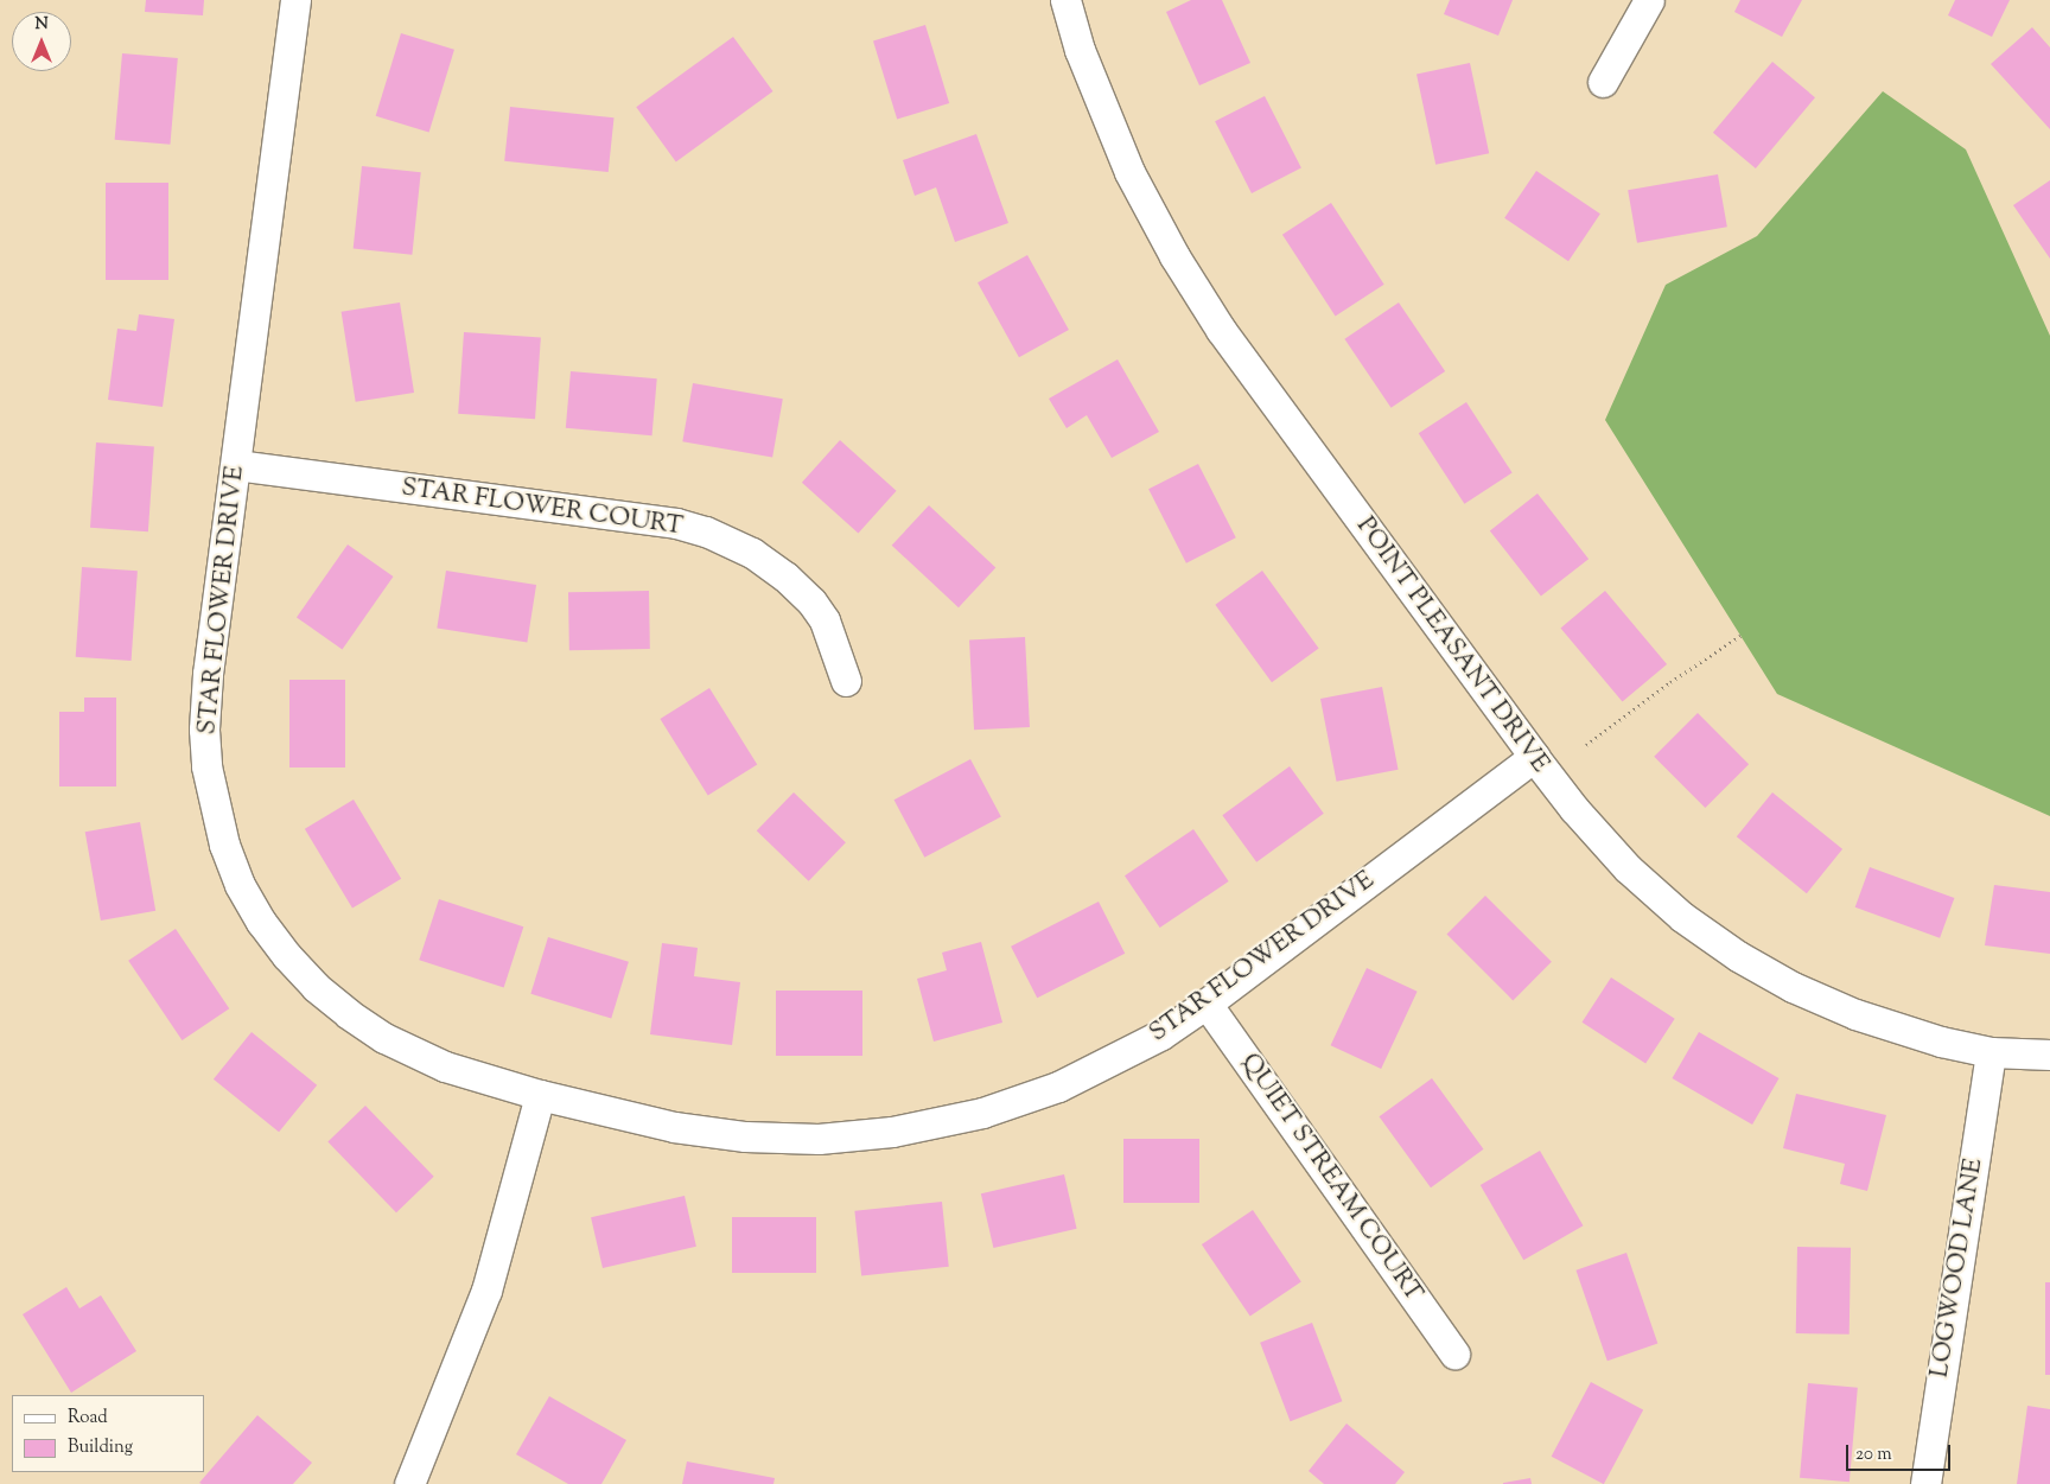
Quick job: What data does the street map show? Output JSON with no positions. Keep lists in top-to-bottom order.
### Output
{
  "streets": {
    "street": [
      "STAR FLOWER COURT",
      "STAR FLOWER DRIVE",
      "POINT PLEASANT DRIVE",
      "QUIET STREAM COURT",
      "LOGWOOD LANE"
    ]
  },
  "crossings": [
    ["STAR FLOWER COURT", "STAR FLOWER DRIVE"],
    ["STAR FLOWER DRIVE", "POINT PLEASANT DRIVE"],
    ["STAR FLOWER DRIVE", "QUIET STREAM COURT"],
    ["POINT PLEASANT DRIVE", "LOGWOOD LANE"]
  ],
  "legend": ["Road", "Building"],
  "scale_bar": "20 m",
  "north": "top"
}
